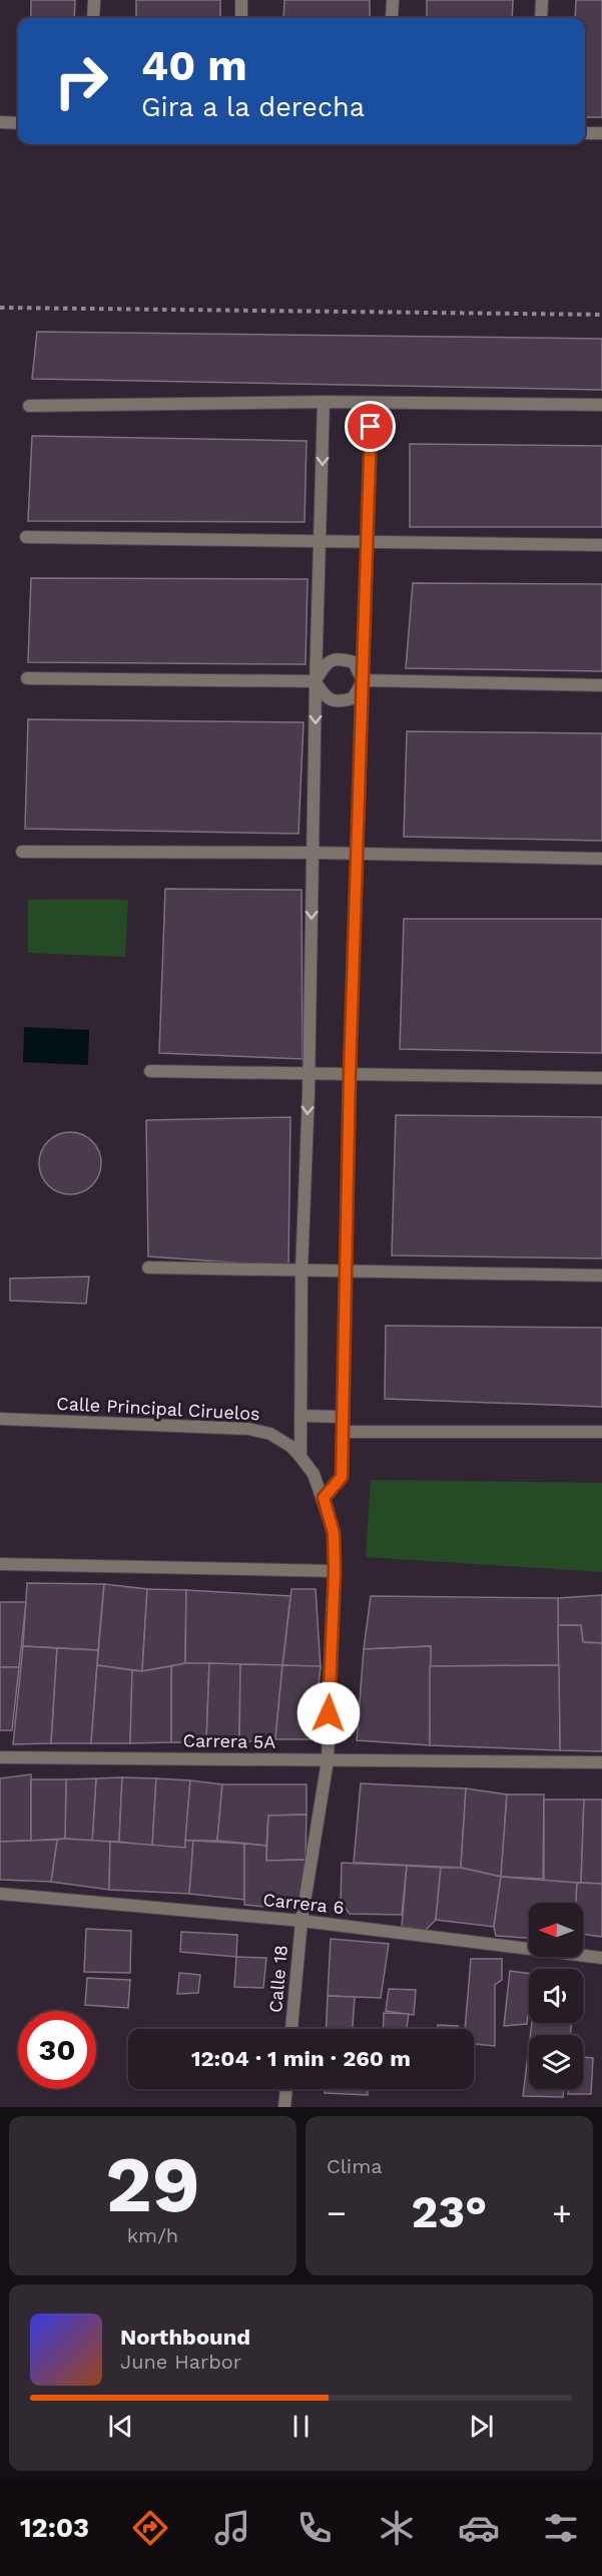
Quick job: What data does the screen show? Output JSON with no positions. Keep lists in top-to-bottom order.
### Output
{
  "streets": {
    "street": [
      "Calle Principal Ciruelos",
      "Carrera 5A",
      "Carrera 6",
      "Calle 18"
    ]
  },
  "crossings": [
    ["Calle Principal Ciruelos", "Carrera 5A"],
    ["Calle Principal Ciruelos", "Carrera 6"],
    ["Calle Principal Ciruelos", "Calle 18"],
    ["Carrera 6", "Calle 18"]
  ],
  "north": "left",
  "page": {
    "turn": ["40 m", "Gira a la derecha"],
    "limit": "30",
    "trip": "12:04 · 1 min · 260 m",
    "tile": [
      ["29", "km/h"],
      "Clima"
    ],
    "heat": ["−", "23°", "+"],
    "song": ["Northbound", "June Harbor"],
    "tabs": "12:03"
  }
}
